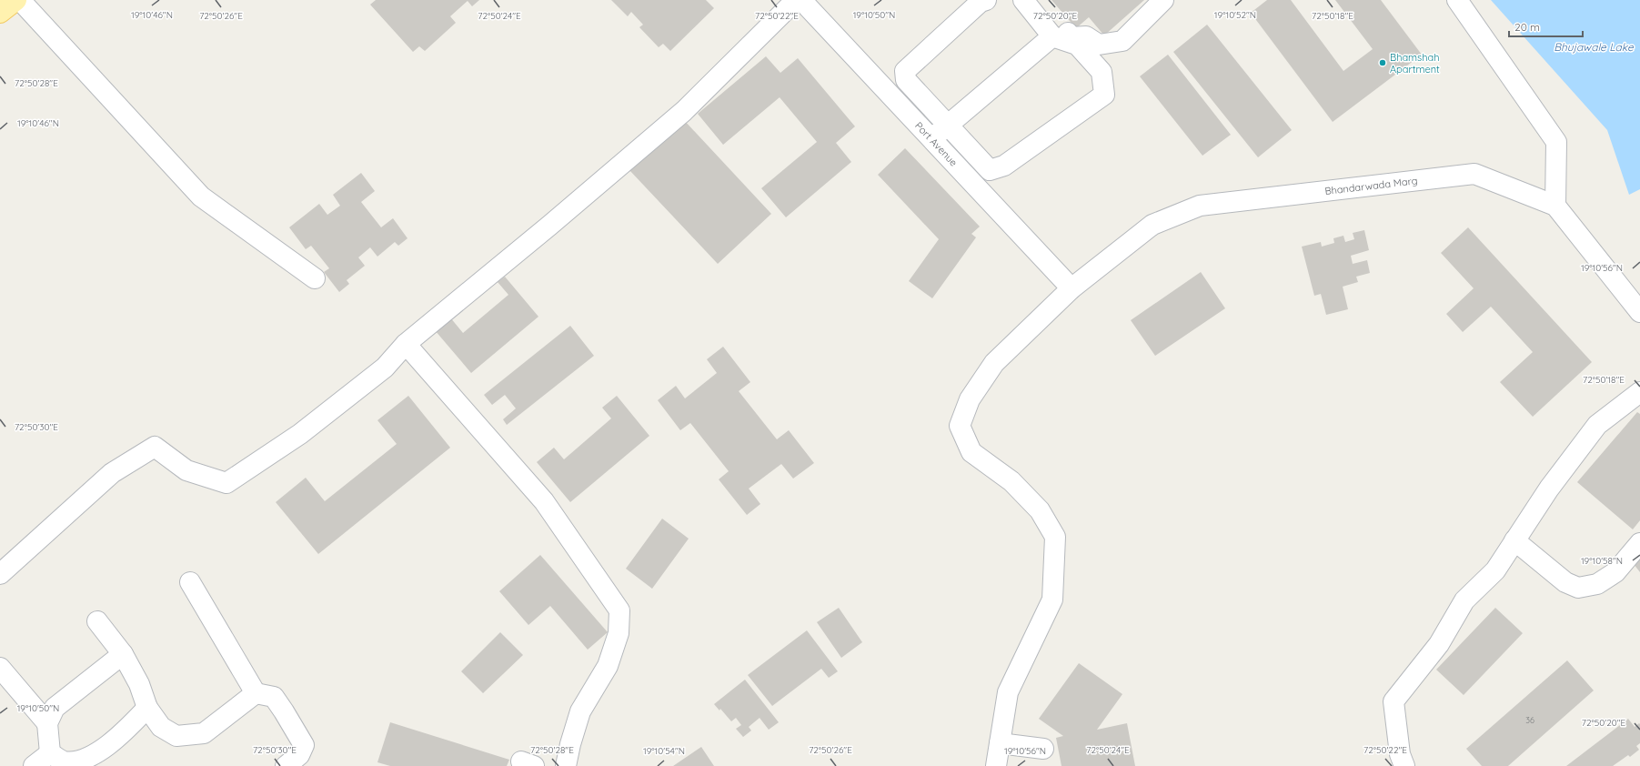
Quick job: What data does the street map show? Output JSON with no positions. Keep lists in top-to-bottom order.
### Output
{
  "streets": {
    "street": ["Port Avenue", "Bhandarwada Marg"]
  },
  "crossings": [
    ["Port Avenue", "Bhandarwada Marg"]
  ],
  "water": ["Bhujawale Lake"],
  "places": ["Bhamshah Apartment"],
  "house_numbers": ["36"],
  "scale_bar": "20 m",
  "coordinates": [
    "19°10'46\"N",
    "19°10'50\"N",
    "19°10'52\"N",
    "72°50'26\"E",
    "72°50'20\"E",
    "72°50'24\"E",
    "72°50'22\"E",
    "72°50'18\"E",
    "72°50'28\"E",
    "19°10'56\"N",
    "72°50'30\"E",
    "19°10'58\"N",
    "19°10'54\"N"
  ]
}
